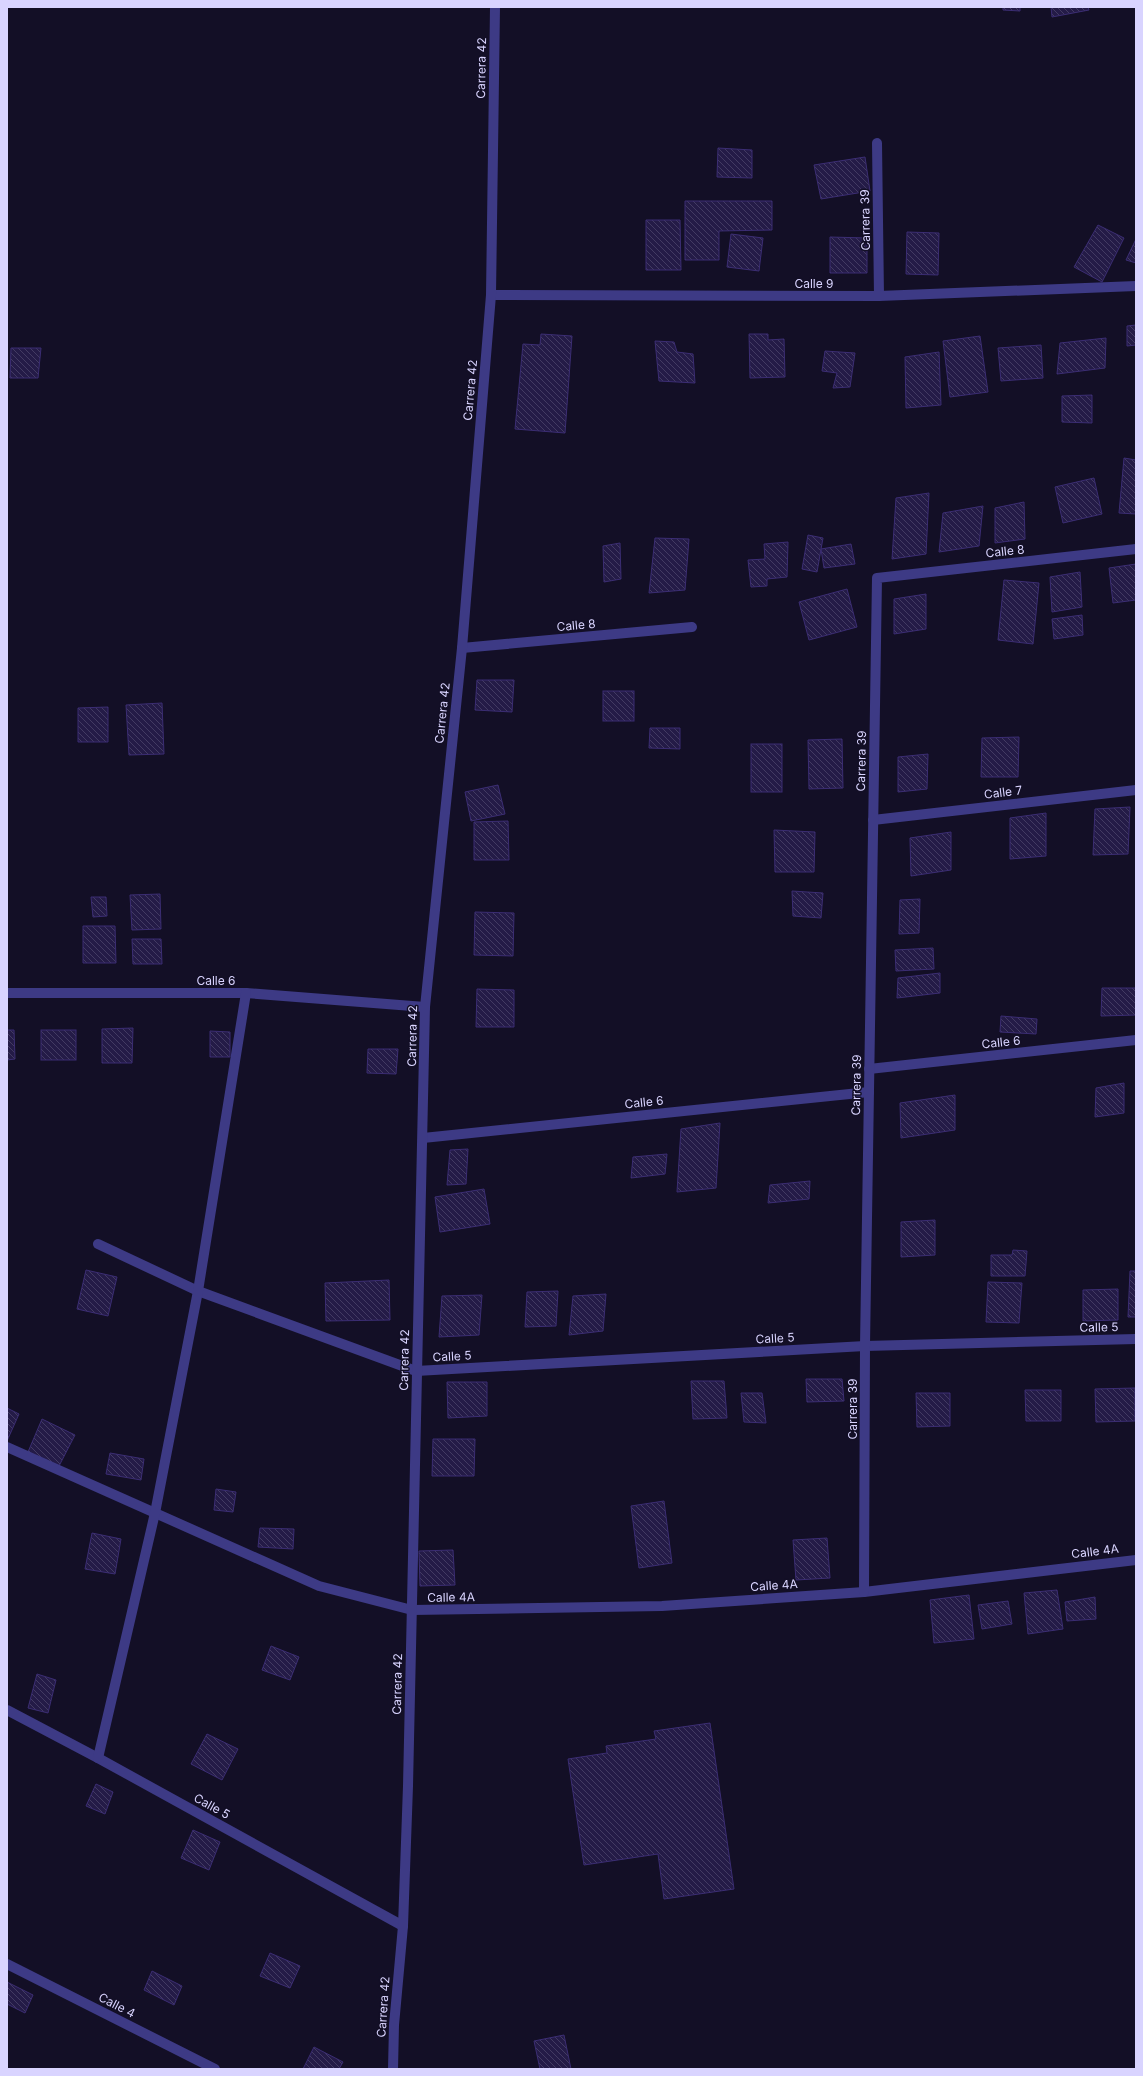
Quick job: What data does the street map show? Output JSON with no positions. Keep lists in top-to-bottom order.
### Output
{
  "streets": {
    "street": [
      "Carrera 42",
      "Carrera 39",
      "Calle 9",
      "Calle 8",
      "Calle 7",
      "Calle 6",
      "Calle 5",
      "Calle 4A",
      "Calle 4"
    ]
  },
  "crossings": [
    ["Carrera 42", "Calle 9"],
    ["Carrera 42", "Calle 8"],
    ["Carrera 42", "Calle 6"],
    ["Carrera 42", "Calle 5"],
    ["Carrera 42", "Calle 4A"],
    ["Carrera 39", "Calle 9"],
    ["Carrera 39", "Calle 8"],
    ["Carrera 39", "Calle 7"],
    ["Carrera 39", "Calle 6"],
    ["Carrera 39", "Calle 5"],
    ["Carrera 39", "Calle 4A"]
  ]
}
